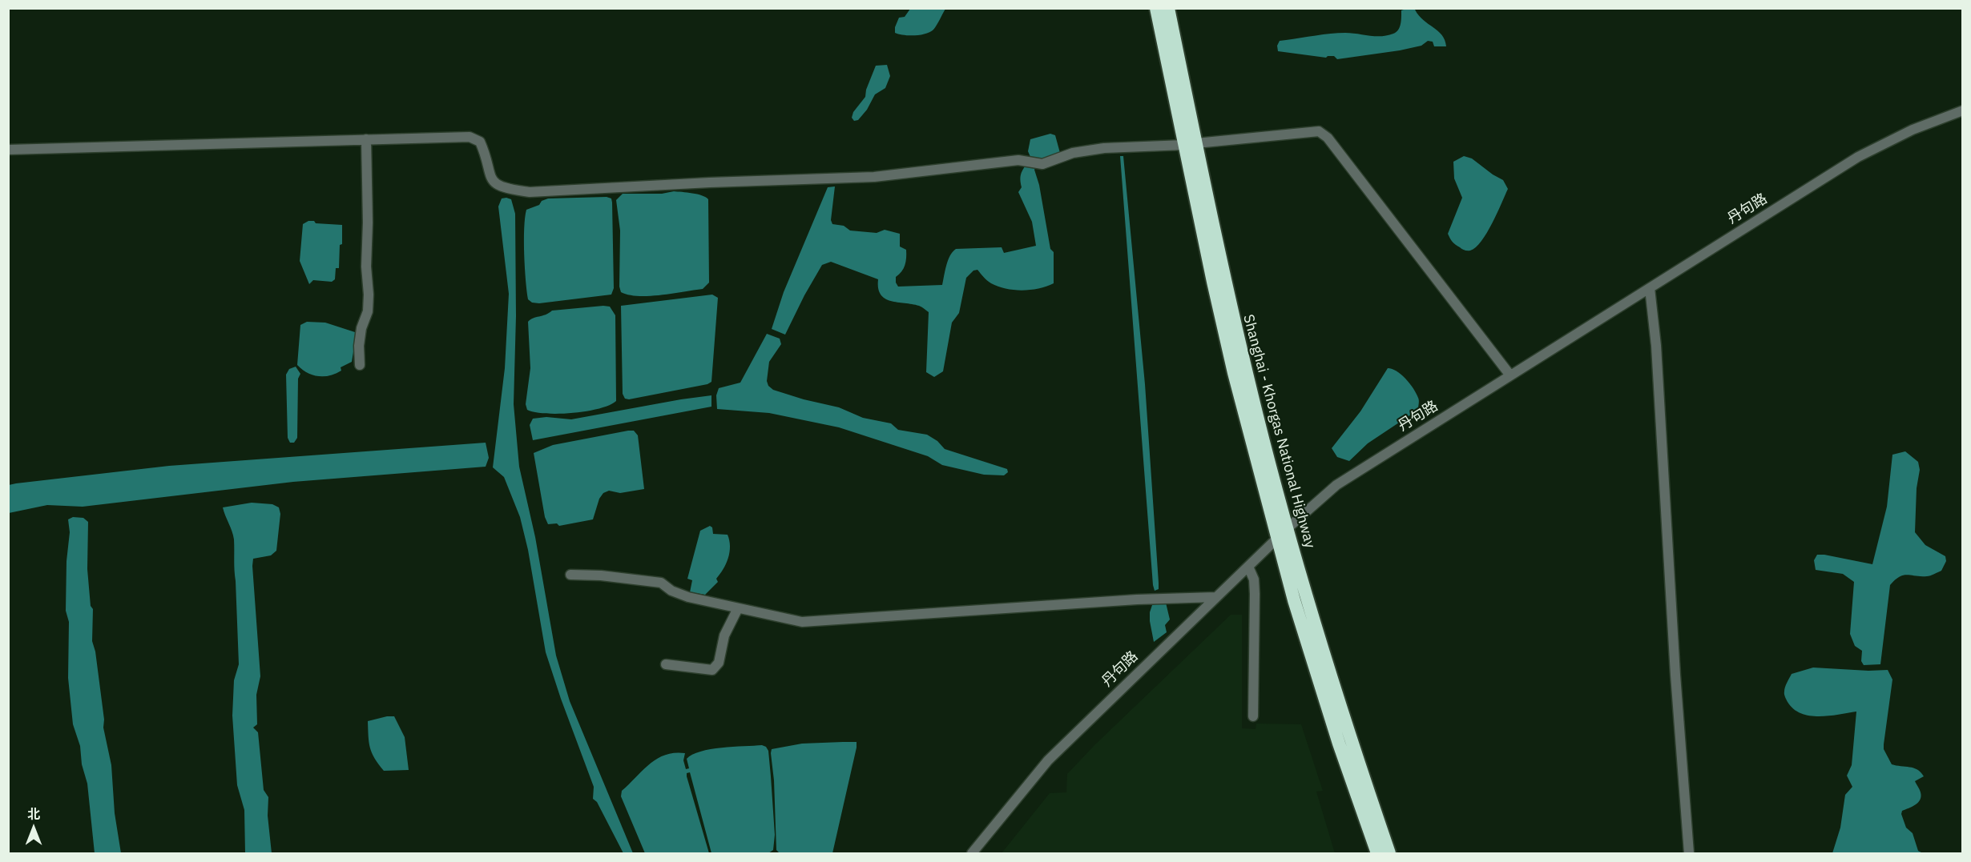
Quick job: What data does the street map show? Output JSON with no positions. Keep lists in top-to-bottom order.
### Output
{
  "streets": {
    "highway": ["Shanghai - Khorgas National Highway"],
    "street": ["丹句路"]
  },
  "crossings": [
    ["丹句路", "Shanghai - Khorgas National Highway"]
  ],
  "north": "top"
}
